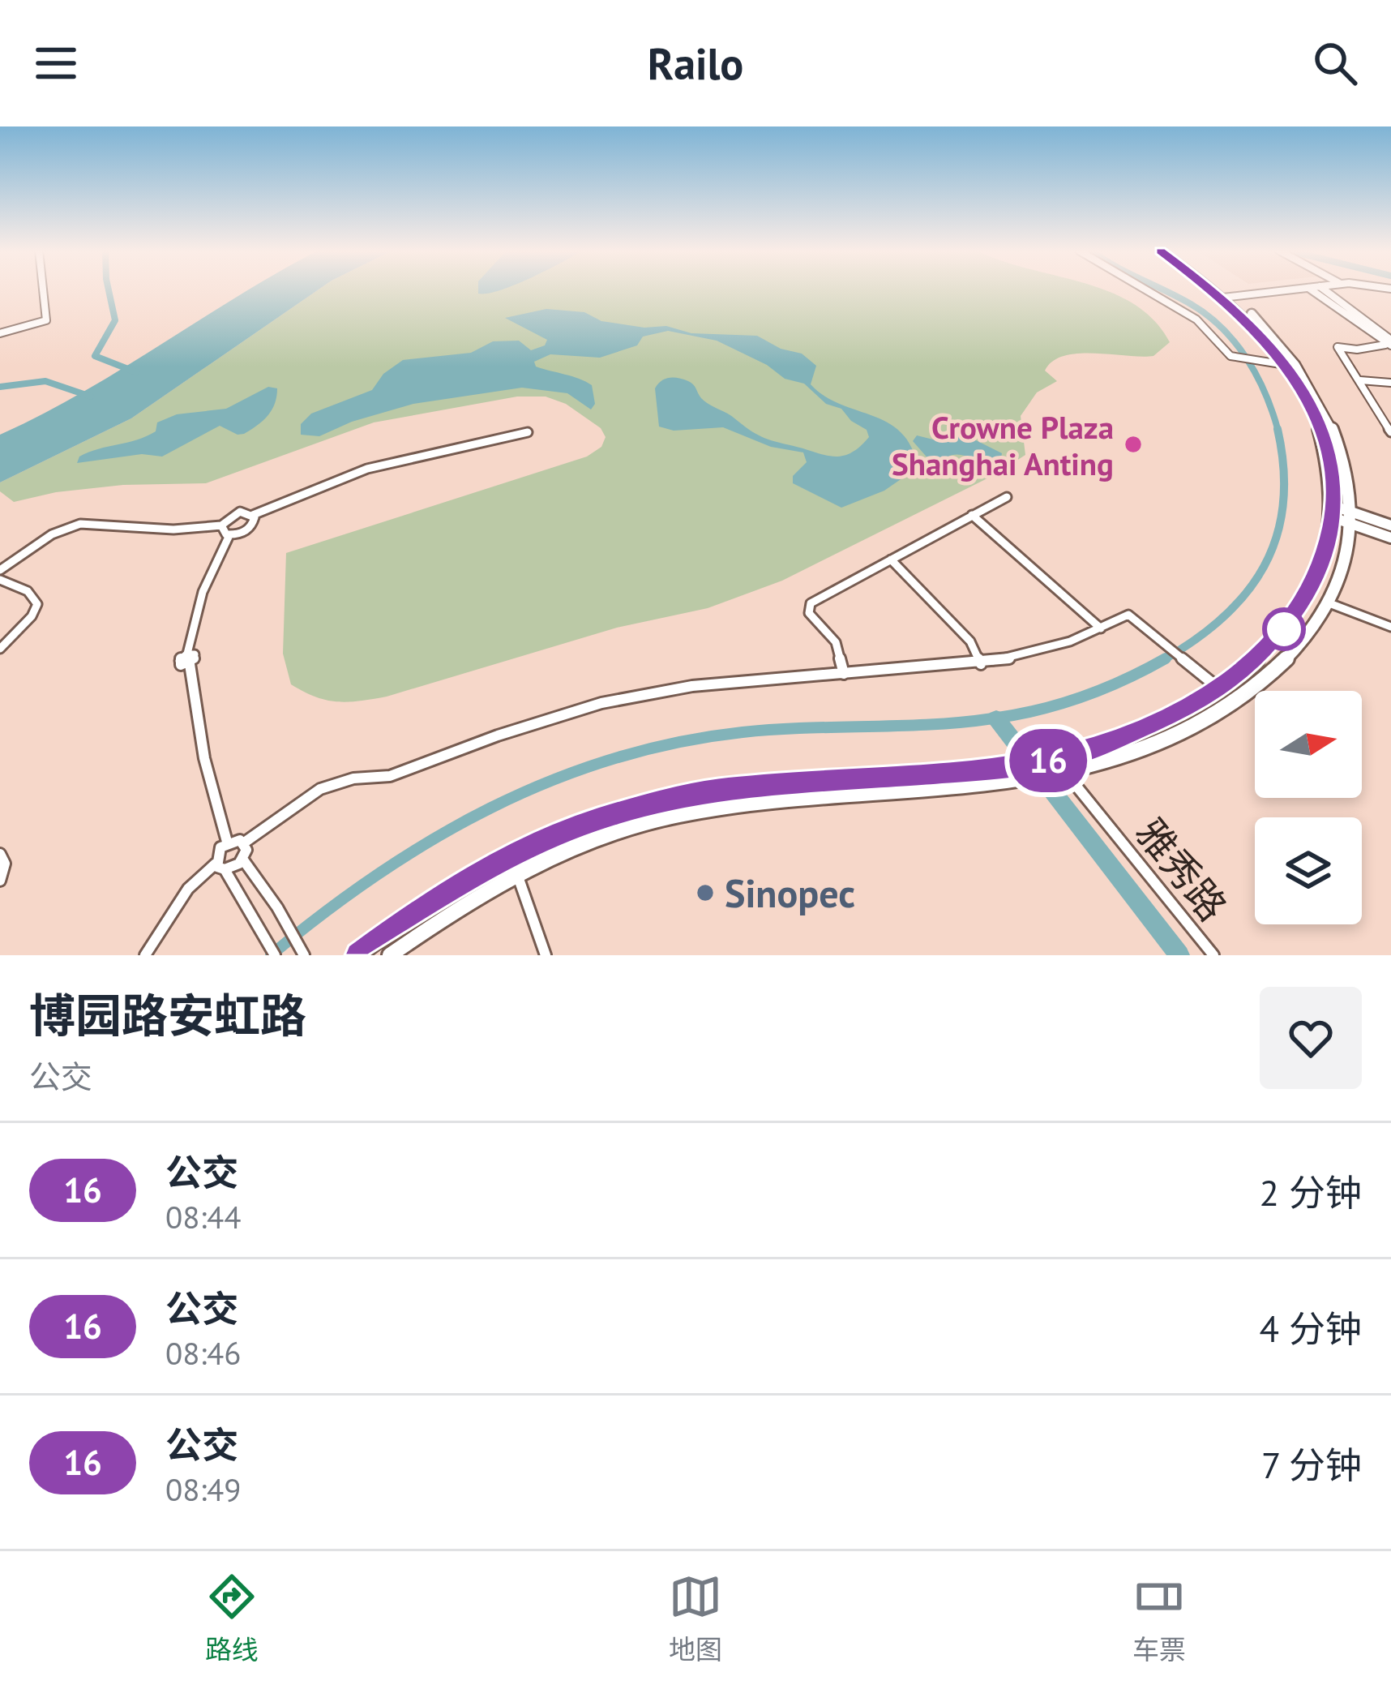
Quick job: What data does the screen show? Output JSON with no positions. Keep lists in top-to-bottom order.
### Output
{
  "streets": {
    "street": ["雅秀路"]
  },
  "places": ["Crowne Plaza Shanghai Anting", "Sinopec"],
  "lines": ["bus line 16"],
  "north": "right",
  "page": {
    "header": "Railo",
    "on_map": "16",
    "heading": ["博园路安虹路", "公交"],
    "list": [
      {
        "mark": "16",
        "name": "公交",
        "note": "08:44",
        "value": "2 分钟"
      },
      {
        "mark": "16",
        "name": "公交",
        "note": "08:46",
        "value": "4 分钟"
      },
      {
        "mark": "16",
        "name": "公交",
        "note": "08:49",
        "value": "7 分钟"
      }
    ],
    "tabs": ["路线", "地图", "车票"]
  }
}
